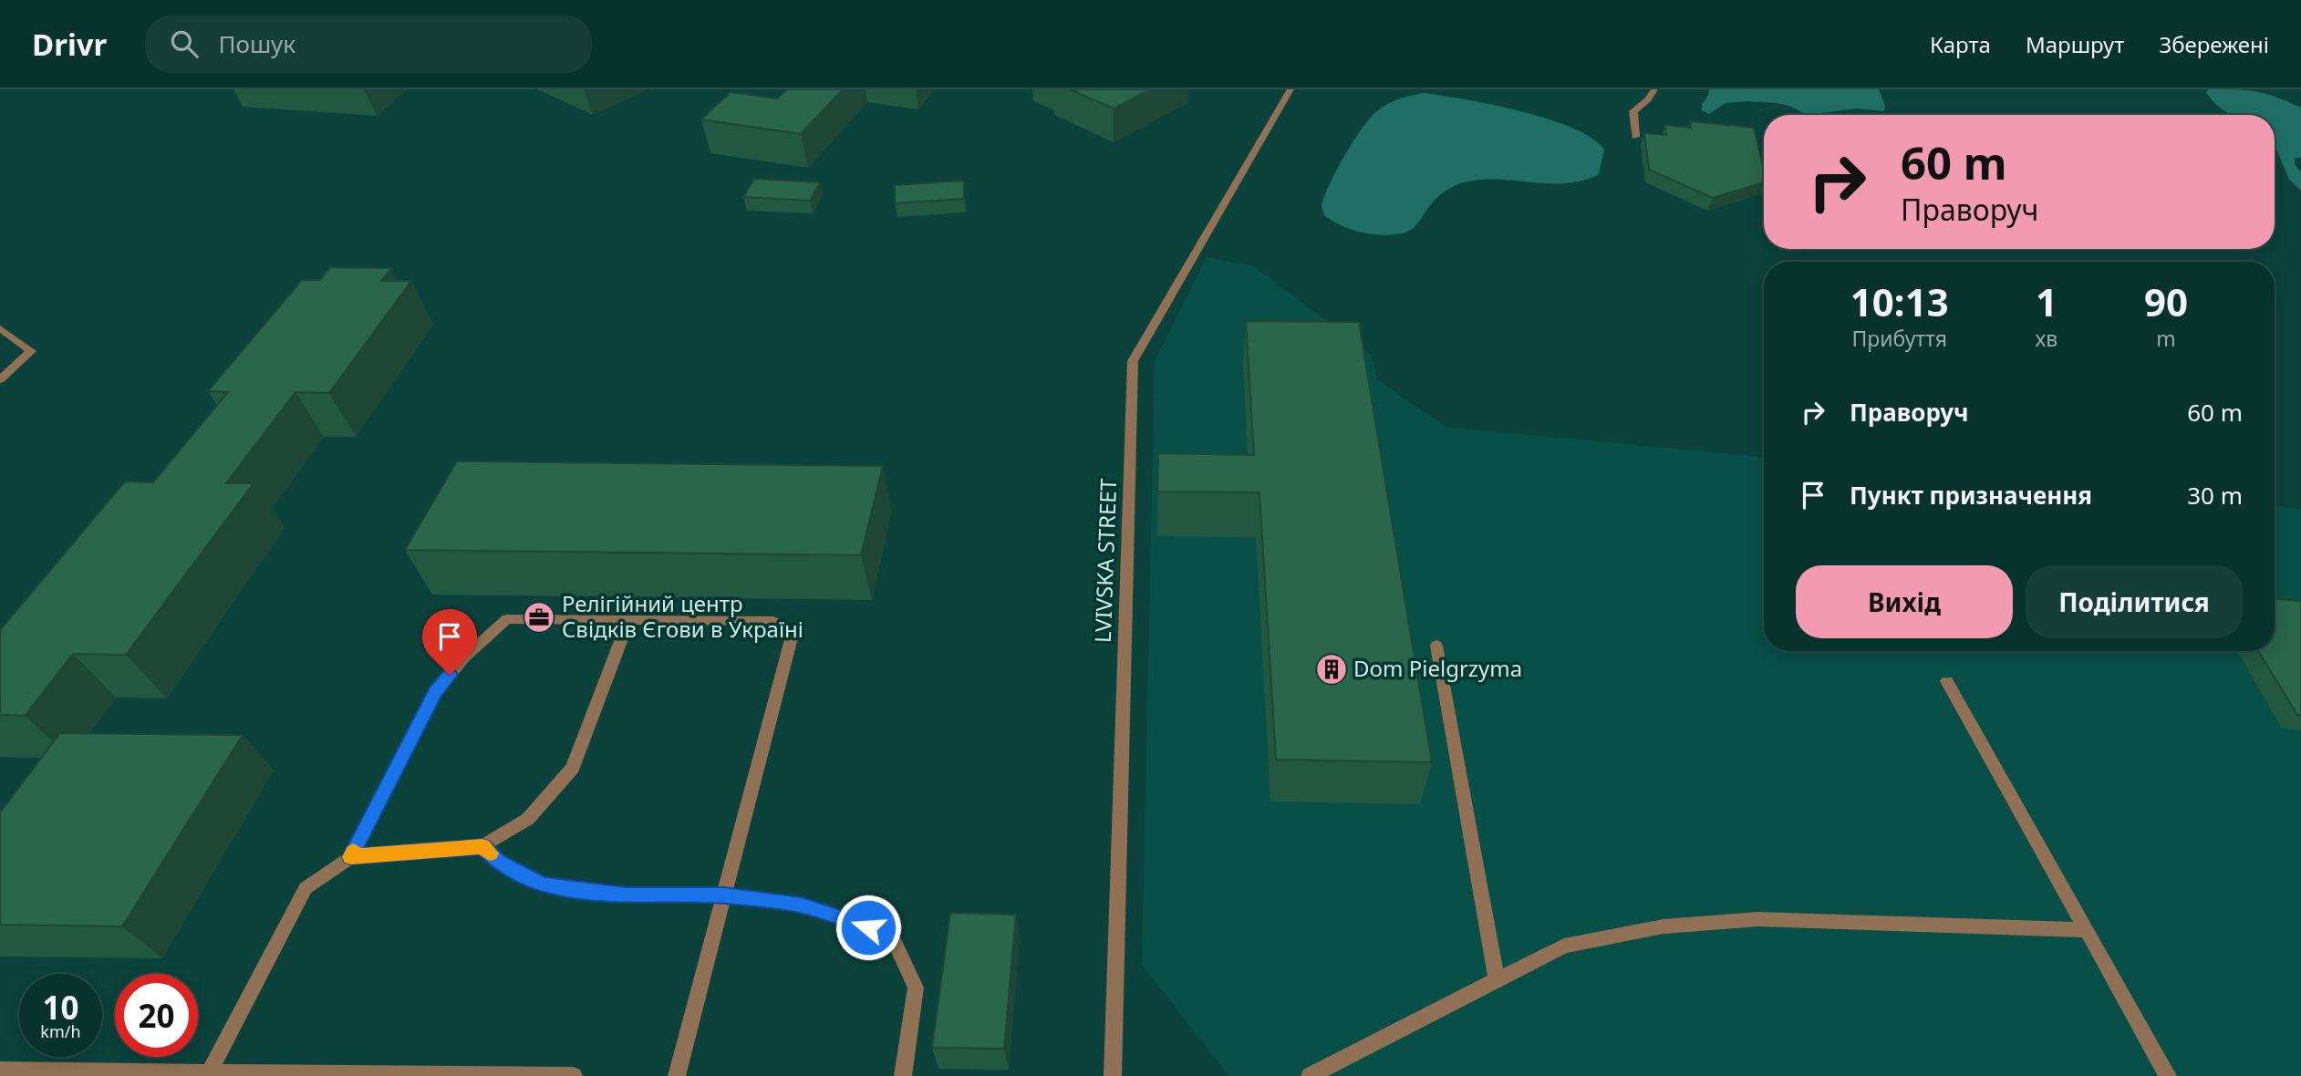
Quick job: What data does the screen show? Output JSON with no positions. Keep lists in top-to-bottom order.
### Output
{
  "streets": {
    "street": ["LVIVSKA STREET"]
  },
  "places": {
    "office": ["Релігійний центр Свідків Єгови в Україні"],
    "building": ["Dom Pielgrzyma"]
  },
  "page": {
    "header": "Drivr",
    "search": "Пошук",
    "nav": ["Карта", "Маршрут", "Збережені"],
    "turn": ["60 m", "Праворуч"],
    "eta": [
      "10:13",
      "Прибуття",
      "1",
      "хв",
      "90",
      "m"
    ],
    "list": [
      {
        "name": "Праворуч",
        "value": "60 m"
      },
      {
        "name": "Пункт призначення",
        "value": "30 m"
      }
    ],
    "buttons": ["Вихід", "Поділитися"],
    "speed": "10 km/h",
    "limit": "20"
  }
}
